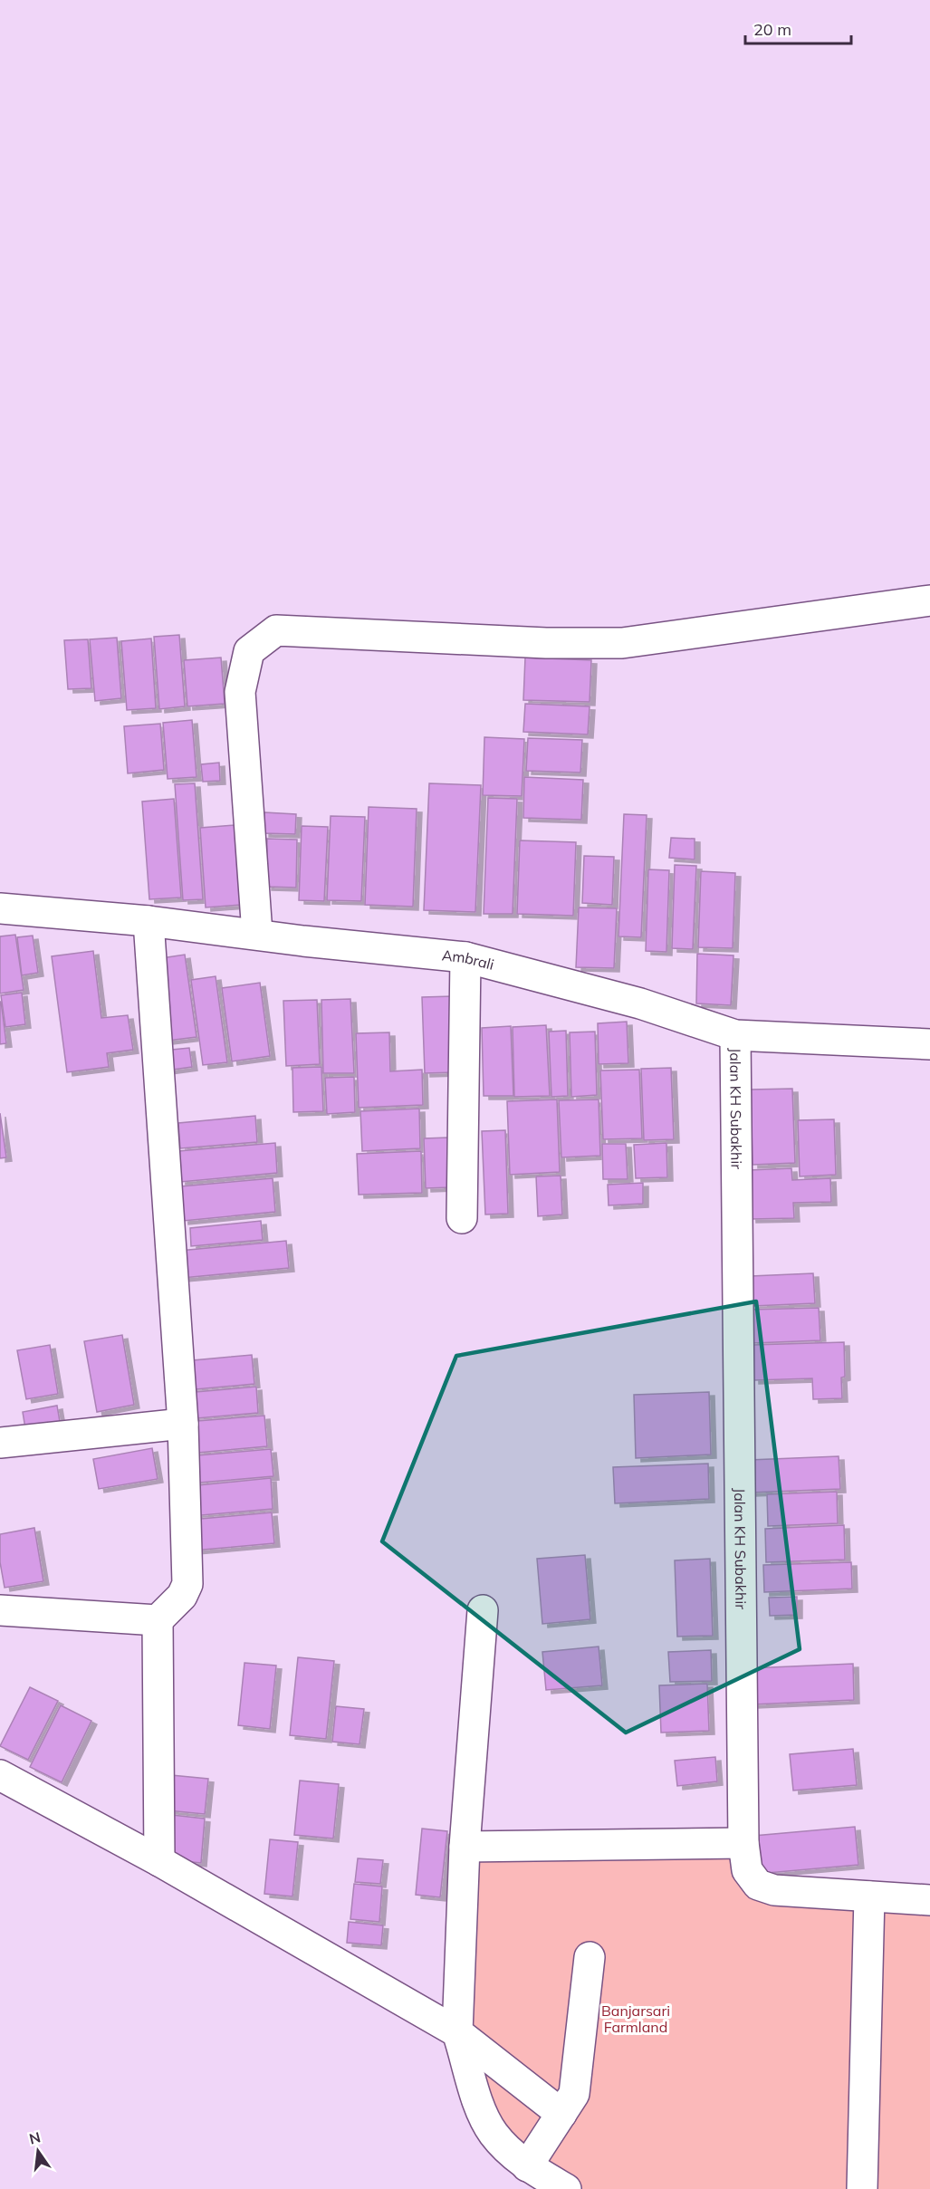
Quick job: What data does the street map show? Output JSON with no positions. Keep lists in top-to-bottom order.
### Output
{
  "streets": {
    "street": ["Ambrali", "Jalan KH Subakhir"]
  },
  "crossings": [
    ["Ambrali", "Jalan KH Subakhir"]
  ],
  "parks": ["Banjarsari Farmland"],
  "scale_bar": "20 m",
  "north": "top"
}
